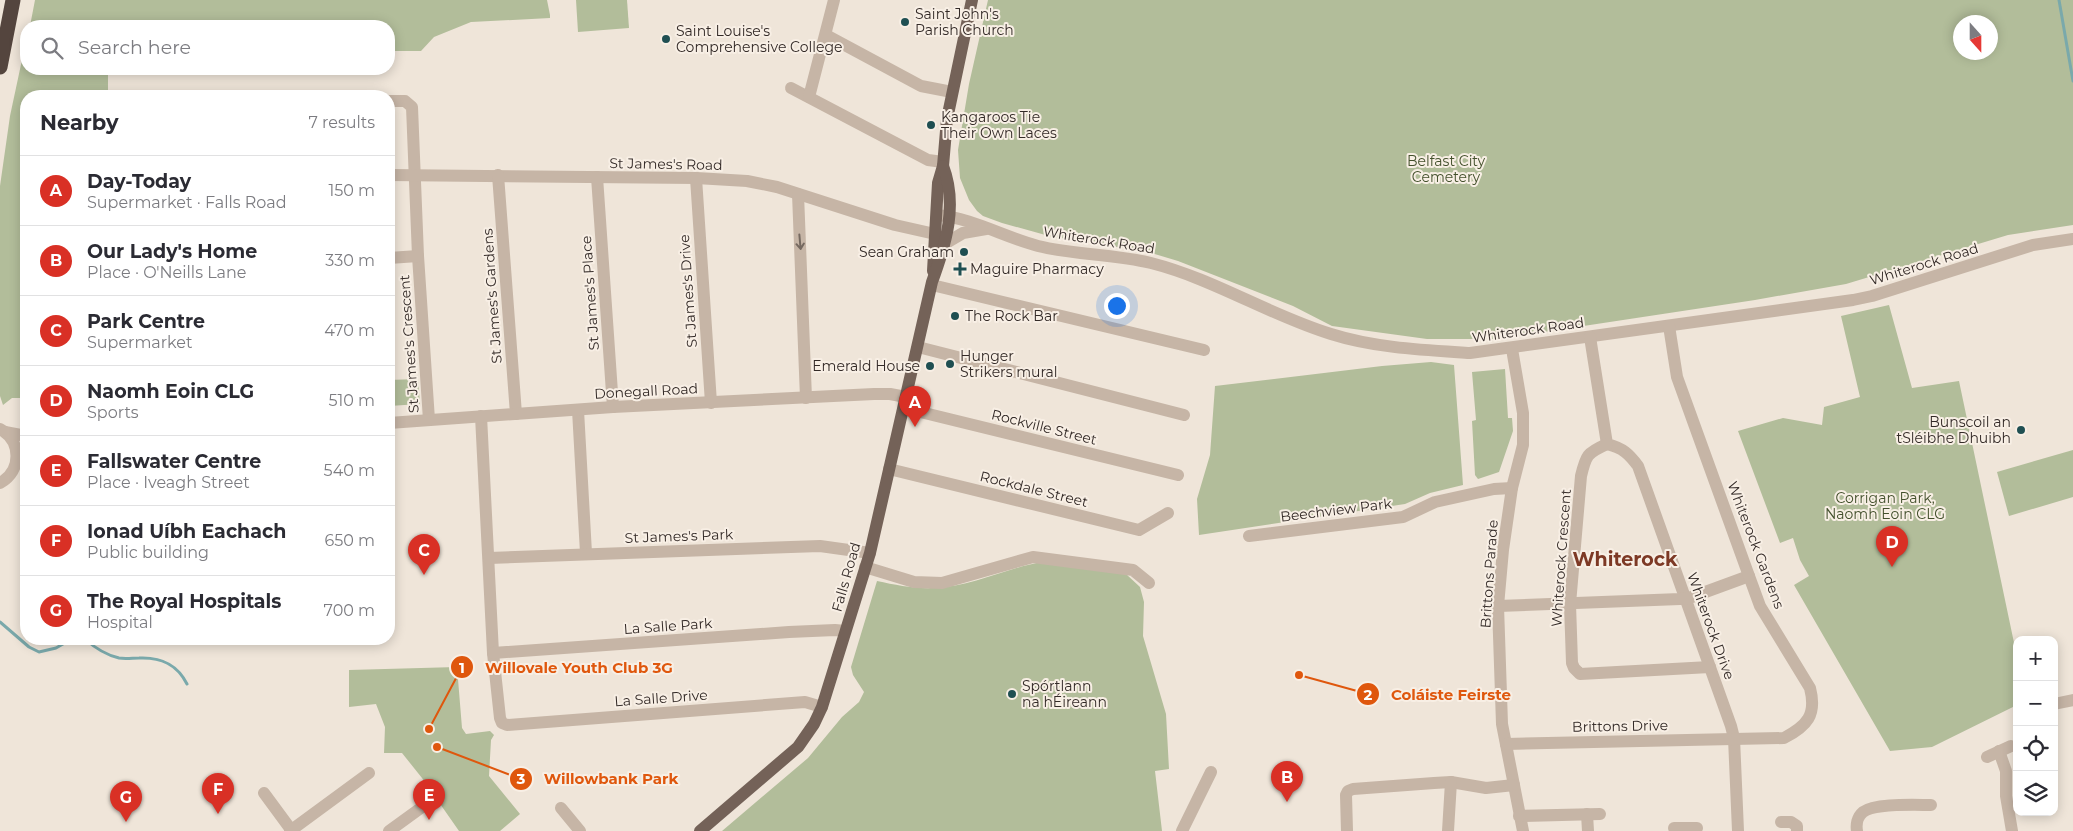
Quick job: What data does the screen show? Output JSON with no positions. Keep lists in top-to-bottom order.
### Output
{
  "streets": {
    "main road": ["Falls Road"],
    "street": [
      "St James's Road",
      "Whiterock Road",
      "St James's Drive",
      "St James's Place",
      "St James's Gardens",
      "St James's Crescent",
      "Donegall Road",
      "Rockville Street",
      "Rockdale Street",
      "Beechview Park",
      "St James's Park",
      "Whiterock Gardens",
      "Whiterock Crescent",
      "Brittons Parade",
      "La Salle Park",
      "Whiterock Drive",
      "La Salle Drive",
      "Brittons Drive"
    ]
  },
  "crossings": [
    ["St James's Road", "St James's Drive"],
    ["St James's Road", "St James's Place"],
    ["St James's Road", "St James's Gardens"],
    ["St James's Road", "St James's Crescent"],
    ["St James's Road", "Falls Road"],
    ["Whiterock Road", "Whiterock Gardens"],
    ["Whiterock Road", "Brittons Parade"],
    ["Whiterock Road", "Falls Road"],
    ["St James's Drive", "Donegall Road"],
    ["St James's Place", "Donegall Road"],
    ["St James's Gardens", "Donegall Road"],
    ["St James's Crescent", "Donegall Road"],
    ["Donegall Road", "Rockville Street"],
    ["Donegall Road", "Falls Road"],
    ["Rockville Street", "Falls Road"],
    ["Rockdale Street", "Falls Road"],
    ["Beechview Park", "Brittons Parade"],
    ["St James's Park", "Falls Road"],
    ["Whiterock Gardens", "Whiterock Drive"],
    ["Whiterock Gardens", "Brittons Drive"],
    ["Whiterock Crescent", "Whiterock Drive"],
    ["Brittons Parade", "Brittons Drive"],
    ["Falls Road", "La Salle Park"],
    ["Falls Road", "La Salle Drive"],
    ["La Salle Park", "La Salle Drive"],
    ["Whiterock Drive", "Brittons Drive"]
  ],
  "districts": ["Whiterock"],
  "parks": ["Belfast City Cemetery", "Corrigan Park, Naomh Eoin CLG"],
  "places": {
    "other": [
      "Saint John's Parish Church",
      "Saint Louise's Comprehensive College",
      "Kangaroos Tie Their Own Laces",
      "Sean Graham",
      "The Rock Bar",
      "Hunger Strikers mural",
      "Emerald House",
      "Bunscoil an tSléibhe Dhuibh",
      "Coláiste Feirste",
      "Spórtlann na hÉireann",
      "Willovale Youth Club 3G",
      "Willowbank Park"
    ],
    "health": ["Maguire Pharmacy"]
  },
  "north": "bottom",
  "page": {
    "search": "Search here",
    "heading": ["Nearby", "7 results"],
    "list": [
      {
        "mark": "A",
        "name": "Day-Today",
        "note": "Supermarket · Falls Road",
        "value": "150 m"
      },
      {
        "mark": "B",
        "name": "Our Lady's Home",
        "note": "Place · O'Neills Lane",
        "value": "330 m"
      },
      {
        "mark": "C",
        "name": "Park Centre",
        "note": "Supermarket",
        "value": "470 m"
      },
      {
        "mark": "D",
        "name": "Naomh Eoin CLG",
        "note": "Sports",
        "value": "510 m"
      },
      {
        "mark": "E",
        "name": "Fallswater Centre",
        "note": "Place · Iveagh Street",
        "value": "540 m"
      },
      {
        "mark": "F",
        "name": "Ionad Uíbh Eachach",
        "note": "Public building",
        "value": "650 m"
      },
      {
        "mark": "G",
        "name": "The Royal Hospitals",
        "note": "Hospital",
        "value": "700 m"
      }
    ],
    "pins": [
      "A",
      "D",
      "C",
      "B",
      "F",
      "E",
      "G"
    ],
    "map_buttons": ["+", "−"]
  }
}
